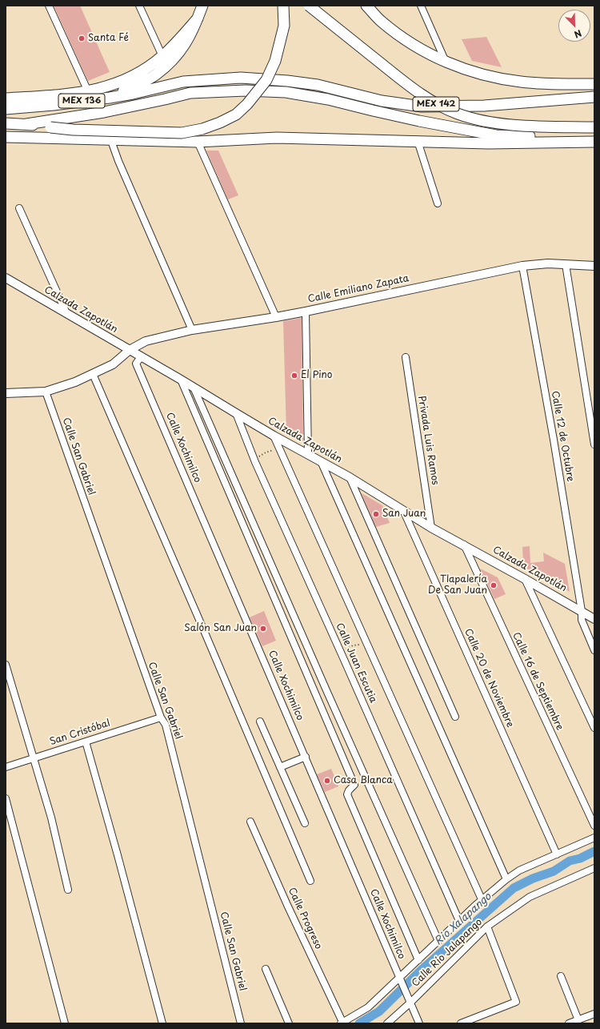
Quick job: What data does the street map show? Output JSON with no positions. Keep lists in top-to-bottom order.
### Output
{
  "streets": {
    "highway": ["MEX 136", "MEX 142"],
    "street": [
      "Calle Emiliano Zapata",
      "Calzada Zapotlán",
      "Calle 12 de Octubre",
      "Privada Luis Ramos",
      "Calle Xochimilco",
      "Calle San Gabriel",
      "Calle Juan Escutia",
      "Calle 20 de Noviembre",
      "Calle 16 de Septiembre",
      "San Cristóbal",
      "Calle Progreso",
      "Calle Río Jalapango"
    ]
  },
  "crossings": [
    ["Calle Emiliano Zapata", "Calzada Zapotlán"],
    ["Calle Emiliano Zapata", "Calle 12 de Octubre"],
    ["Calle Emiliano Zapata", "Calle San Gabriel"],
    ["Calzada Zapotlán", "Calle 12 de Octubre"],
    ["Calzada Zapotlán", "Privada Luis Ramos"],
    ["Calzada Zapotlán", "Calle Xochimilco"],
    ["Calzada Zapotlán", "Calle Juan Escutia"],
    ["Calzada Zapotlán", "Calle 20 de Noviembre"],
    ["Calzada Zapotlán", "Calle 16 de Septiembre"],
    ["Calle Xochimilco", "Calle Río Jalapango"],
    ["Calle San Gabriel", "San Cristóbal"]
  ],
  "water": ["Rio Xalapango"],
  "places": [
    "Santa Fé",
    "El Pino",
    "San Juan",
    "Tlapalería De San Juan",
    "Salón San Juan",
    "Casa Blanca"
  ],
  "north": "bottom right"
}
